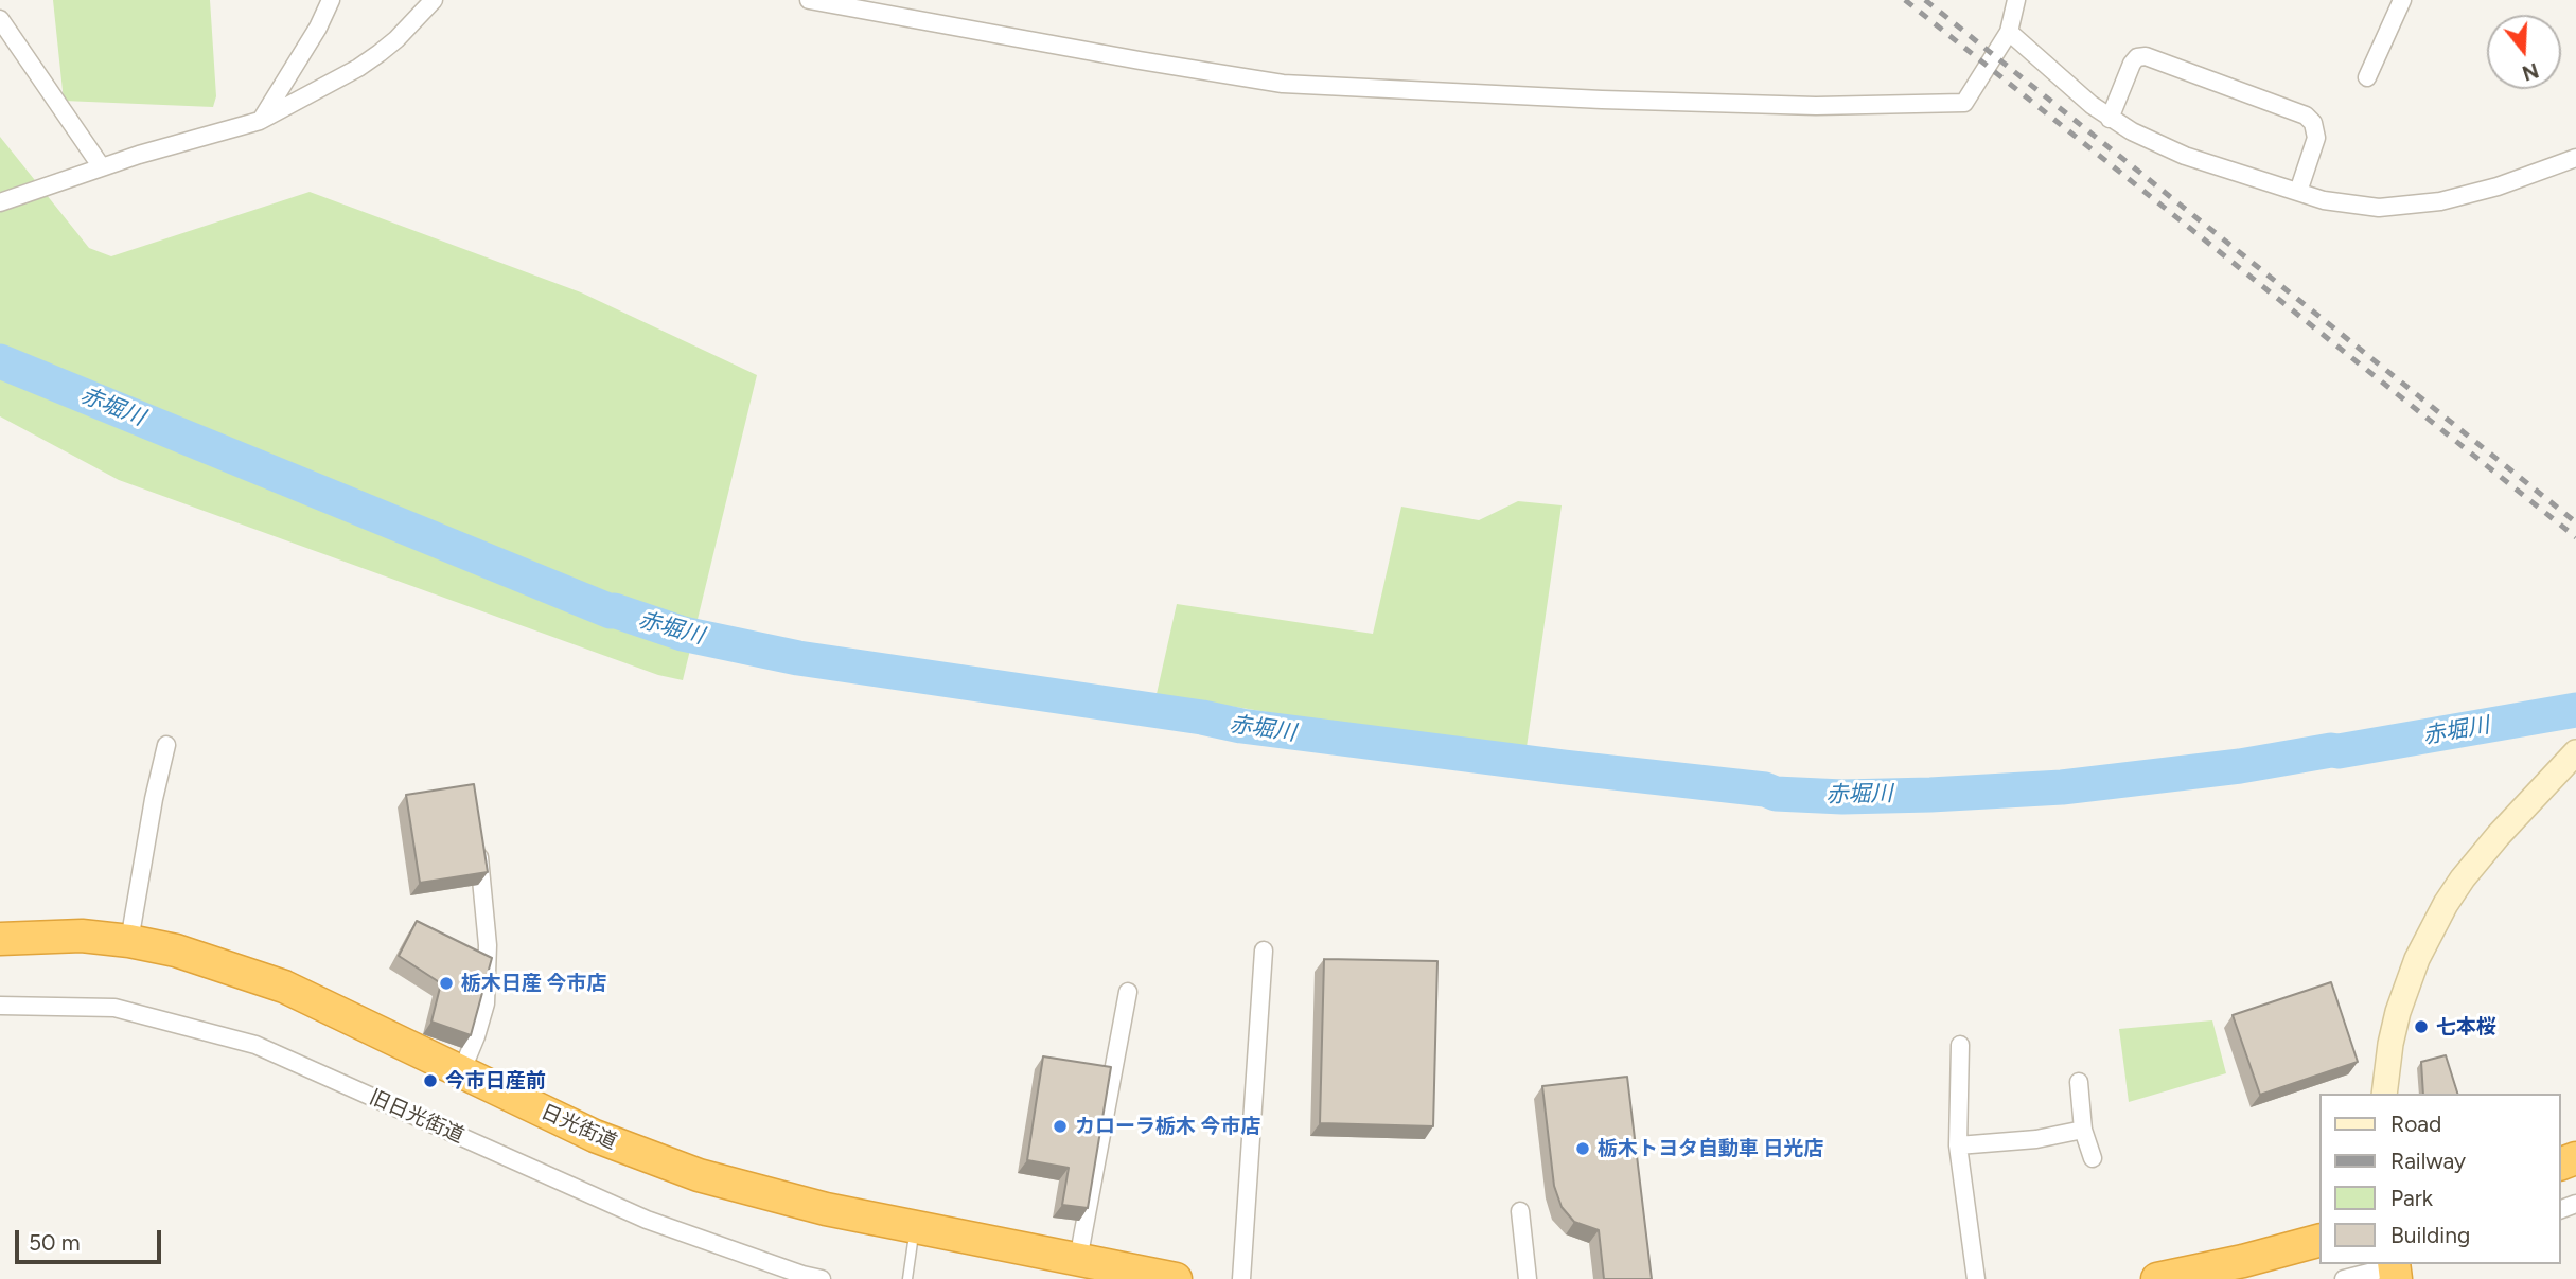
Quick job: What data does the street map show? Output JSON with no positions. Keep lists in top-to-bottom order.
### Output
{
  "streets": {
    "highway": ["日光街道"],
    "street": ["旧日光街道"]
  },
  "water": ["赤堀川"],
  "places": [
    "栃木日産 今市店",
    "七本桜",
    "今市日産前",
    "カローラ栃木 今市店",
    "栃木トヨタ自動車 日光店"
  ],
  "legend": [
    "Road",
    "Railway",
    "Park",
    "Building"
  ],
  "scale_bar": "50 m",
  "north": "bottom"
}
